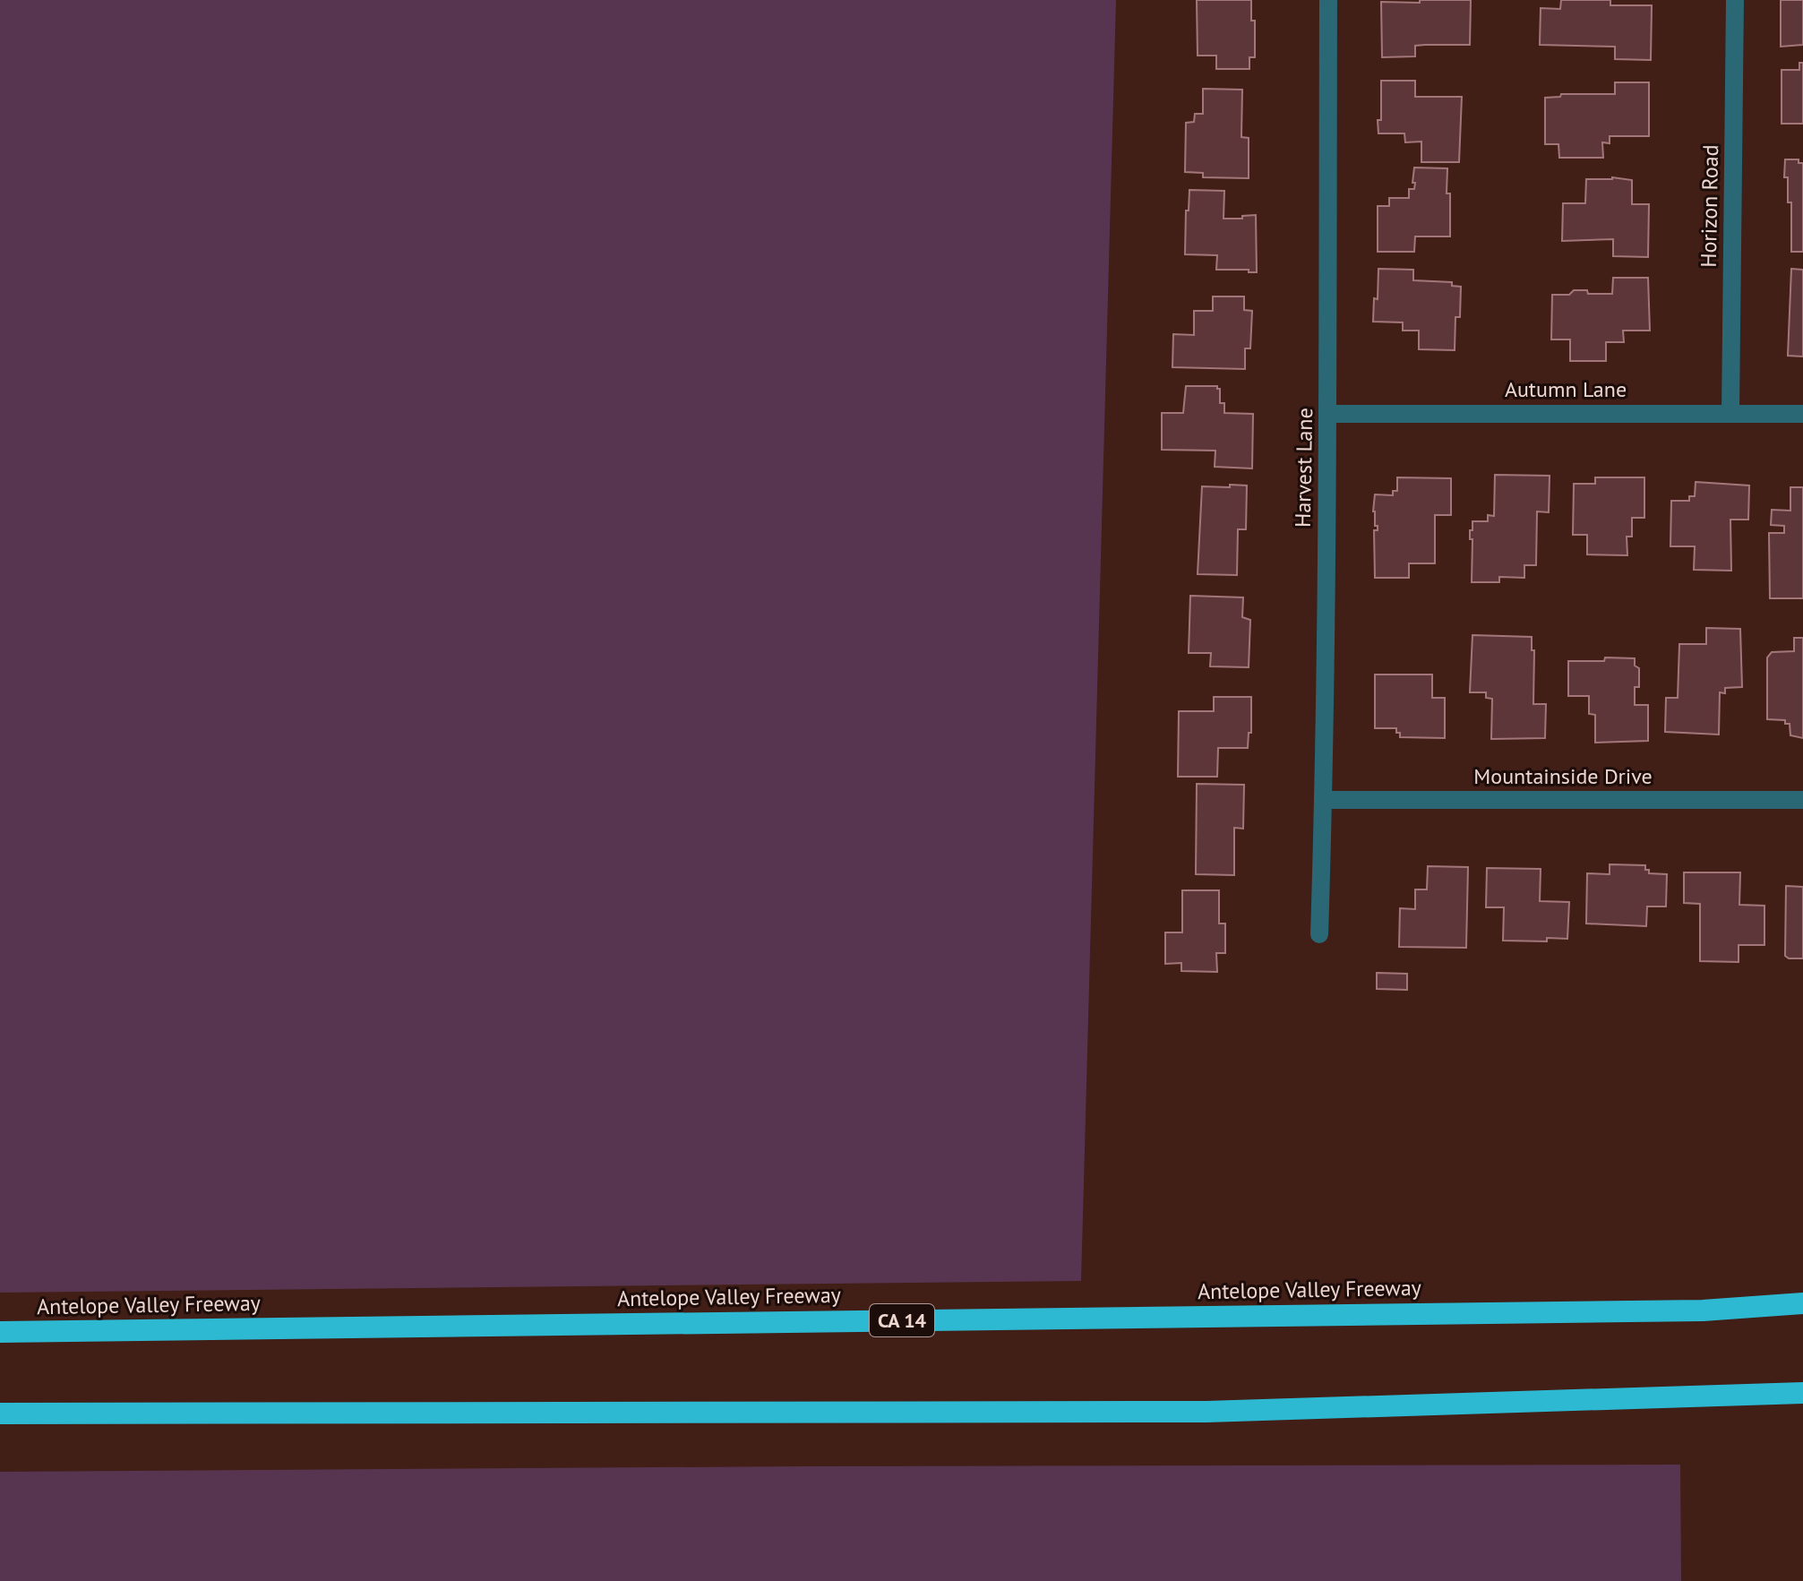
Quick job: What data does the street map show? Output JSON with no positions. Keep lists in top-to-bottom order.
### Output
{
  "streets": {
    "highway": ["Antelope Valley Freeway", "CA 14"],
    "street": [
      "Horizon Road",
      "Autumn Lane",
      "Harvest Lane",
      "Mountainside Drive"
    ]
  },
  "crossings": [
    ["Horizon Road", "Autumn Lane"],
    ["Autumn Lane", "Harvest Lane"],
    ["Harvest Lane", "Mountainside Drive"]
  ]
}
